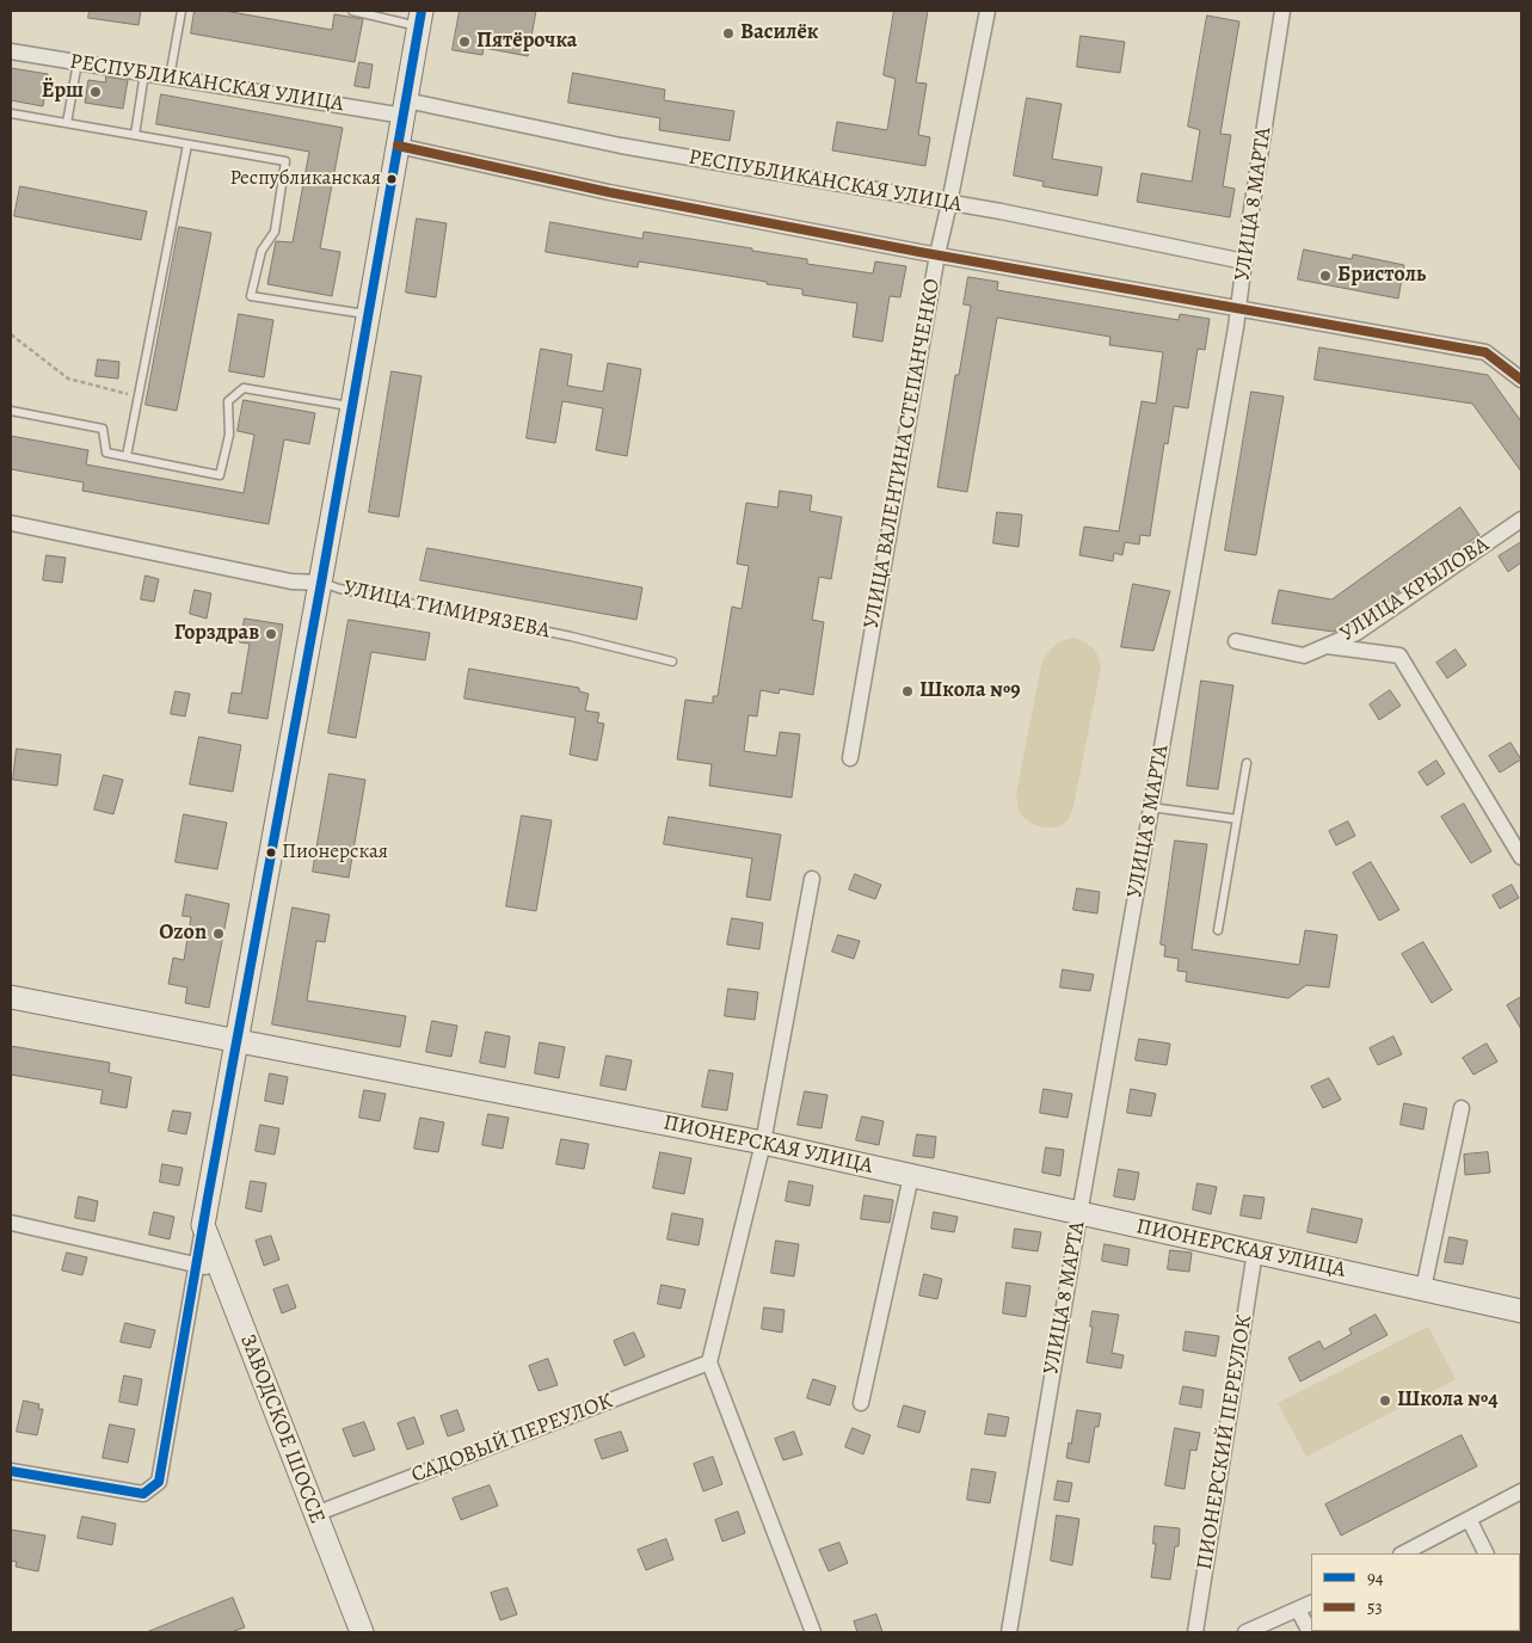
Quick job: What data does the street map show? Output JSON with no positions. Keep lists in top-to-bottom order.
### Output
{
  "streets": {
    "street": [
      "РЕСПУБЛИКАНСКАЯ УЛИЦА",
      "УЛИЦА 8 МАРТА",
      "УЛИЦА ВАЛЕНТИНА СТЕПАНЧЕНКО",
      "УЛИЦА КРЫЛОВА",
      "УЛИЦА ТИМИРЯЗЕВА",
      "ПИОНЕРСКАЯ УЛИЦА",
      "ЗАВОДСКОЕ ШОССЕ",
      "САДОВЫЙ ПЕРЕУЛОК",
      "ПИОНЕРСКИЙ ПЕРЕУЛОК"
    ]
  },
  "crossings": [
    ["РЕСПУБЛИКАНСКАЯ УЛИЦА", "УЛИЦА 8 МАРТА"],
    ["РЕСПУБЛИКАНСКАЯ УЛИЦА", "УЛИЦА ВАЛЕНТИНА СТЕПАНЧЕНКО"],
    ["УЛИЦА 8 МАРТА", "ПИОНЕРСКАЯ УЛИЦА"],
    ["ПИОНЕРСКАЯ УЛИЦА", "ПИОНЕРСКИЙ ПЕРЕУЛОК"],
    ["ЗАВОДСКОЕ ШОССЕ", "САДОВЫЙ ПЕРЕУЛОК"]
  ],
  "places": [
    "Василёк",
    "Пятёрочка",
    "Ёрш",
    "Республиканская",
    "Бристоль",
    "Горздрав",
    "Школа №9",
    "Пионерская",
    "Ozon",
    "Школа №4"
  ],
  "lines": ["transit line 94", "transit line 53"],
  "legend": ["94", "53"]
}
